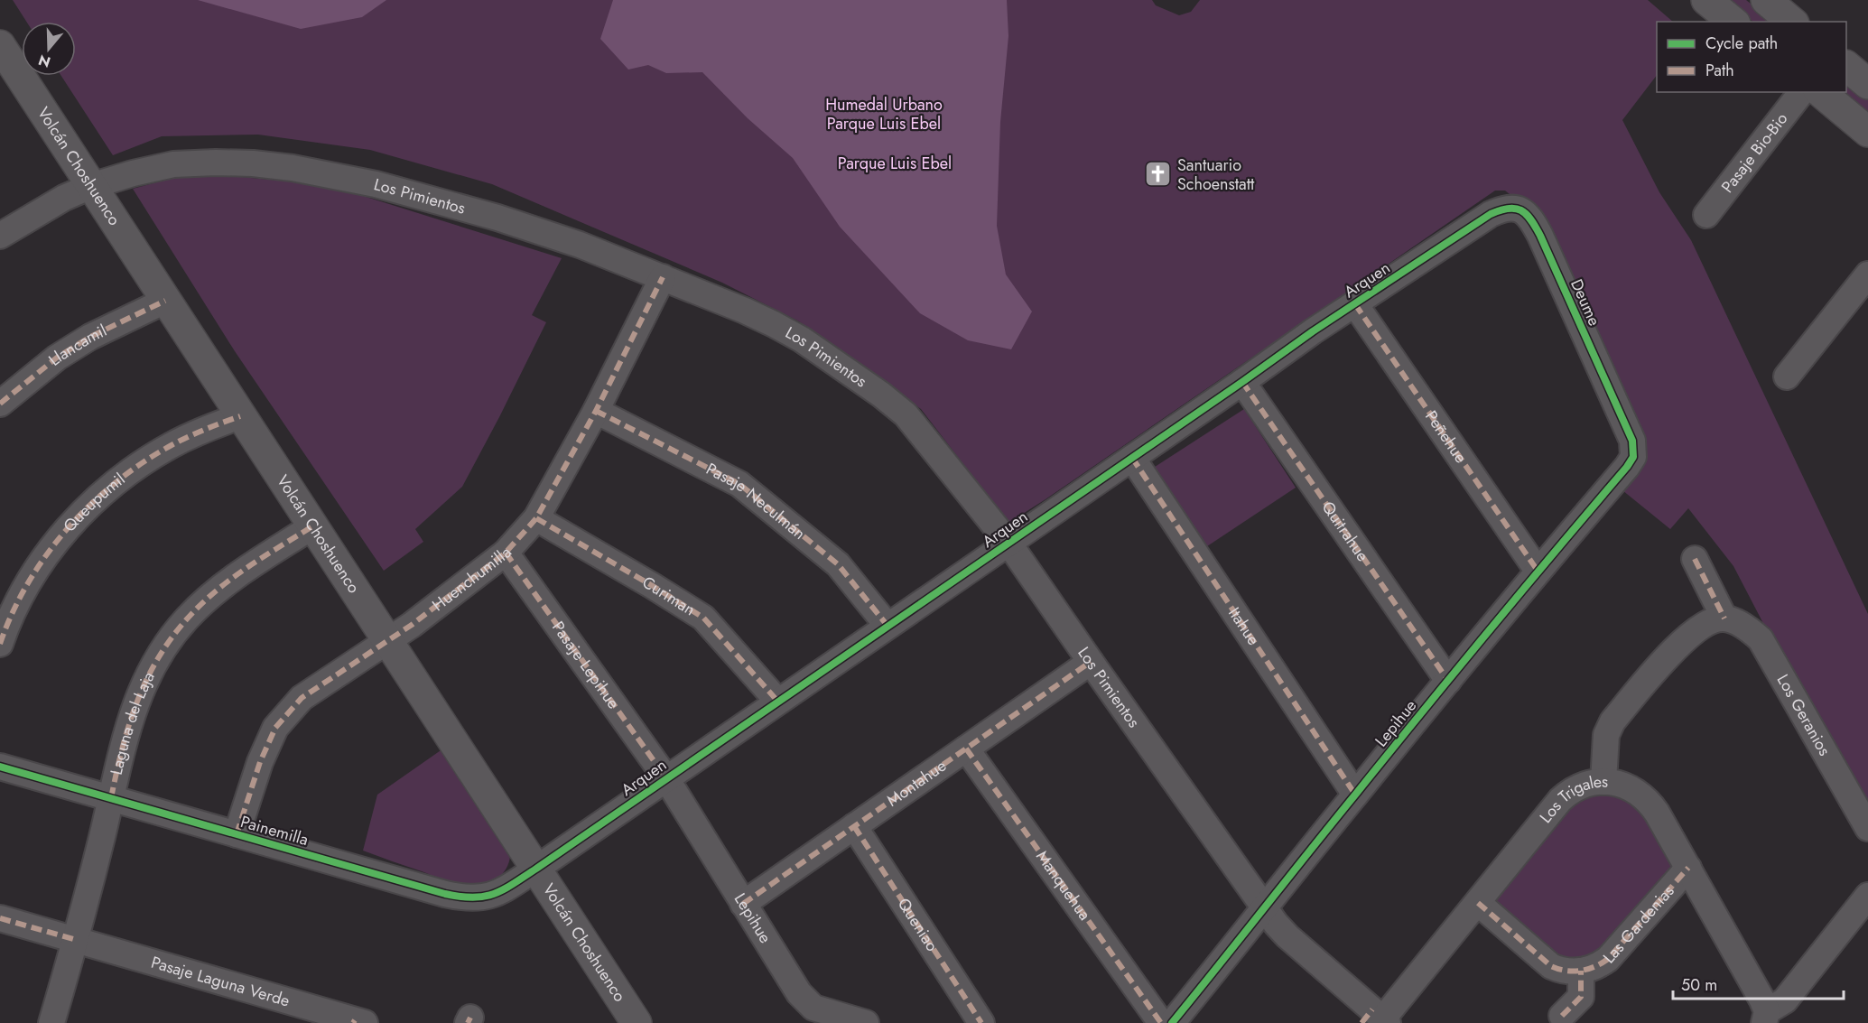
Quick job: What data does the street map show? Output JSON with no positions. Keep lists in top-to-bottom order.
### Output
{
  "streets": {
    "street": [
      "Pasaje Bio-Bio",
      "Volcán Choshuenco",
      "Los Pimientos",
      "Arquen",
      "Deume",
      "Llancamil",
      "Peñehue",
      "Pasaje Neculmán",
      "Queupumil",
      "Quitrahue",
      "Huenchumilla",
      "Curiman",
      "Itahue",
      "Pasaje Lepihue",
      "Los Geranios",
      "Lepihue",
      "Laguna del Laja",
      "Montahue",
      "Los Trigales",
      "Painemilla",
      "Manquehua",
      "Las Gardenias",
      "Queniao",
      "Pasaje Laguna Verde"
    ]
  },
  "crossings": [
    ["Volcán Choshuenco", "Los Pimientos"],
    ["Volcán Choshuenco", "Arquen"],
    ["Volcán Choshuenco", "Llancamil"],
    ["Volcán Choshuenco", "Queupumil"],
    ["Volcán Choshuenco", "Huenchumilla"],
    ["Volcán Choshuenco", "Laguna del Laja"],
    ["Volcán Choshuenco", "Painemilla"],
    ["Los Pimientos", "Arquen"],
    ["Los Pimientos", "Huenchumilla"],
    ["Los Pimientos", "Lepihue"],
    ["Los Pimientos", "Montahue"],
    ["Los Pimientos", "Los Trigales"],
    ["Arquen", "Deume"],
    ["Arquen", "Peñehue"],
    ["Arquen", "Pasaje Neculmán"],
    ["Arquen", "Quitrahue"],
    ["Arquen", "Curiman"],
    ["Arquen", "Itahue"],
    ["Arquen", "Pasaje Lepihue"],
    ["Arquen", "Lepihue"],
    ["Arquen", "Painemilla"],
    ["Deume", "Lepihue"],
    ["Peñehue", "Lepihue"],
    ["Pasaje Neculmán", "Huenchumilla"],
    ["Quitrahue", "Lepihue"],
    ["Huenchumilla", "Curiman"],
    ["Huenchumilla", "Pasaje Lepihue"],
    ["Huenchumilla", "Painemilla"],
    ["Itahue", "Lepihue"],
    ["Pasaje Lepihue", "Lepihue"],
    ["Lepihue", "Montahue"],
    ["Laguna del Laja", "Painemilla"],
    ["Laguna del Laja", "Pasaje Laguna Verde"],
    ["Montahue", "Manquehua"],
    ["Montahue", "Queniao"],
    ["Los Trigales", "Las Gardenias"]
  ],
  "parks": ["Humedal Urbano Parque Luis Ebel", "Parque Luis Ebel"],
  "places": {
    "church": ["Santuario Schoenstatt"]
  },
  "legend": ["Cycle path", "Path"],
  "scale_bar": "50 m",
  "north": "bottom"
}
